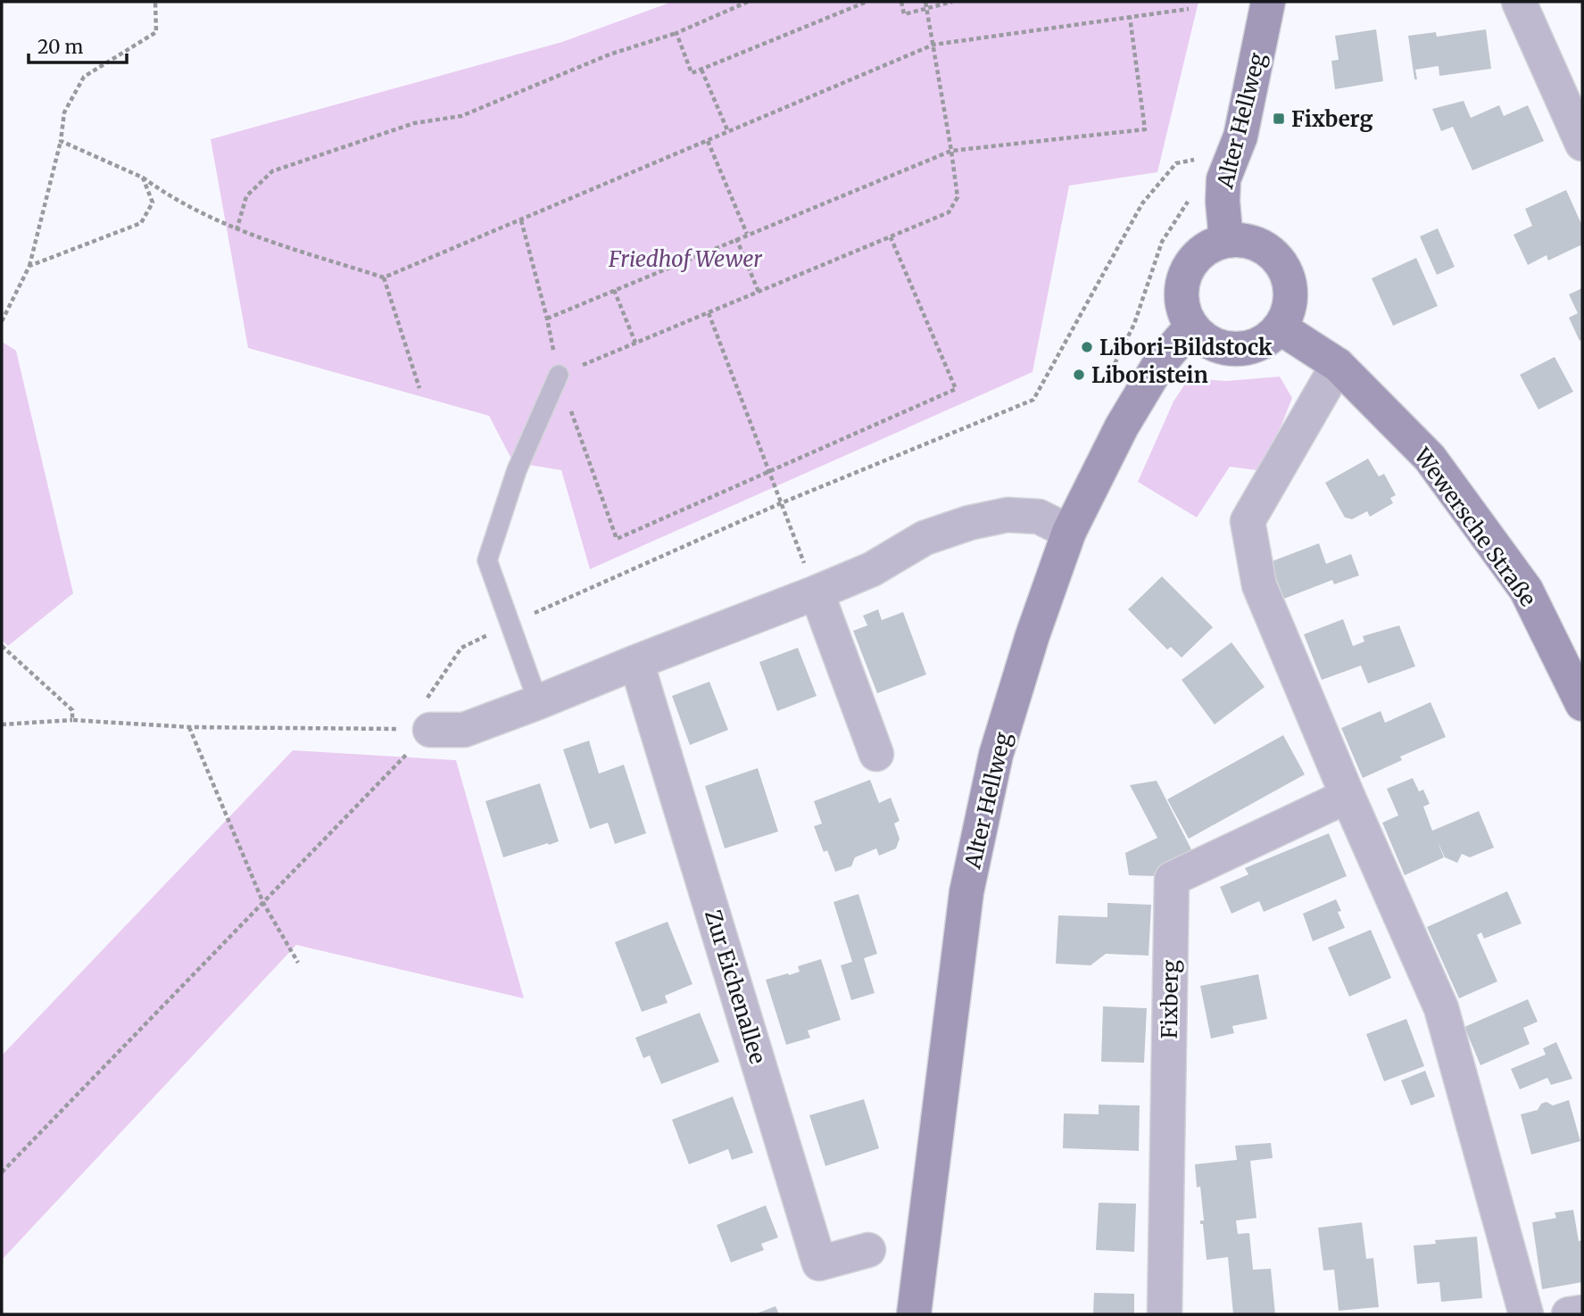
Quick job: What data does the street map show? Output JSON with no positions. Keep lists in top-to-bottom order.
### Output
{
  "streets": {
    "main road": ["Alter Hellweg", "Wewersche Straße"],
    "street": ["Zur Eichenallee", "Fixberg"]
  },
  "crossings": [
    ["Alter Hellweg", "Wewersche Straße"]
  ],
  "parks": ["Friedhof Wewer"],
  "places": {
    "transit": ["Fixberg"],
    "other": ["Libori-Bildstock", "Liboristein"]
  },
  "scale_bar": "20 m"
}
